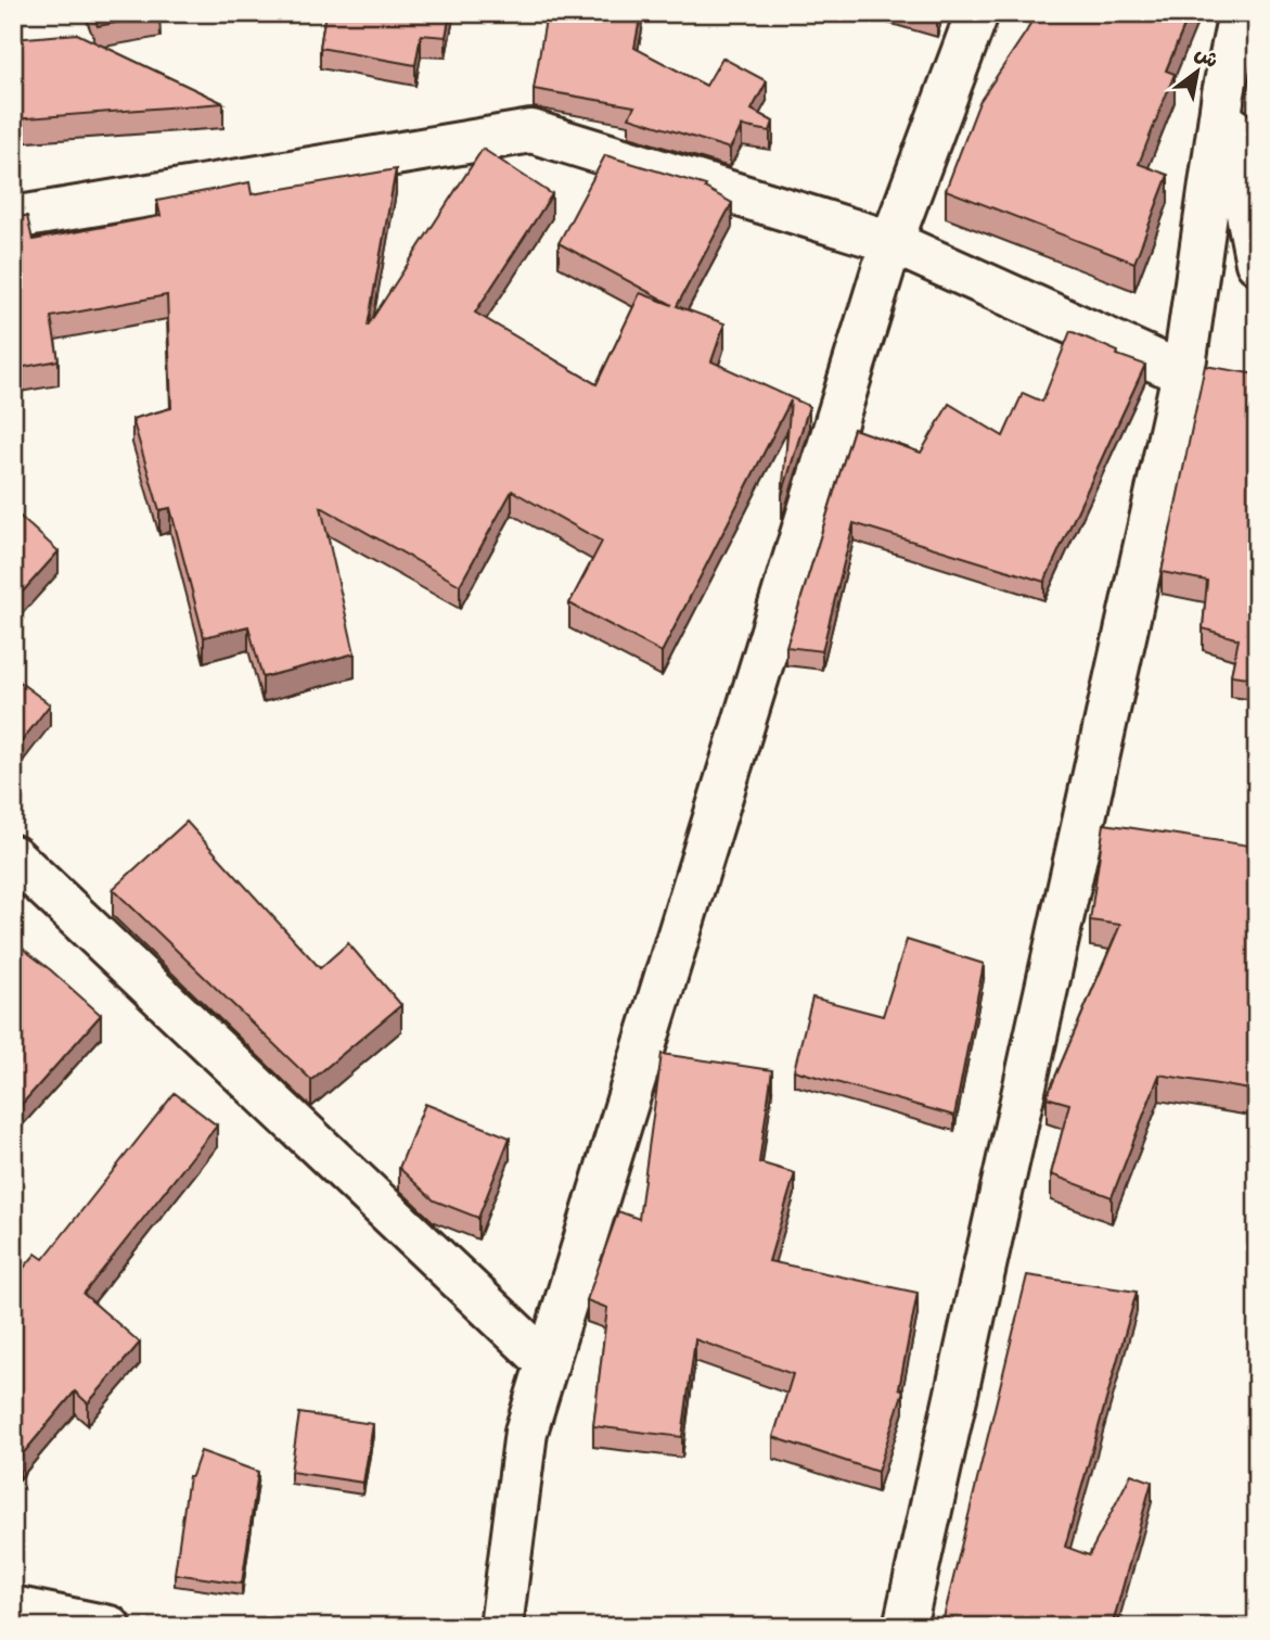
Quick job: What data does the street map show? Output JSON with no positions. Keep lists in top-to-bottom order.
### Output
{
  "north": "top right"
}
